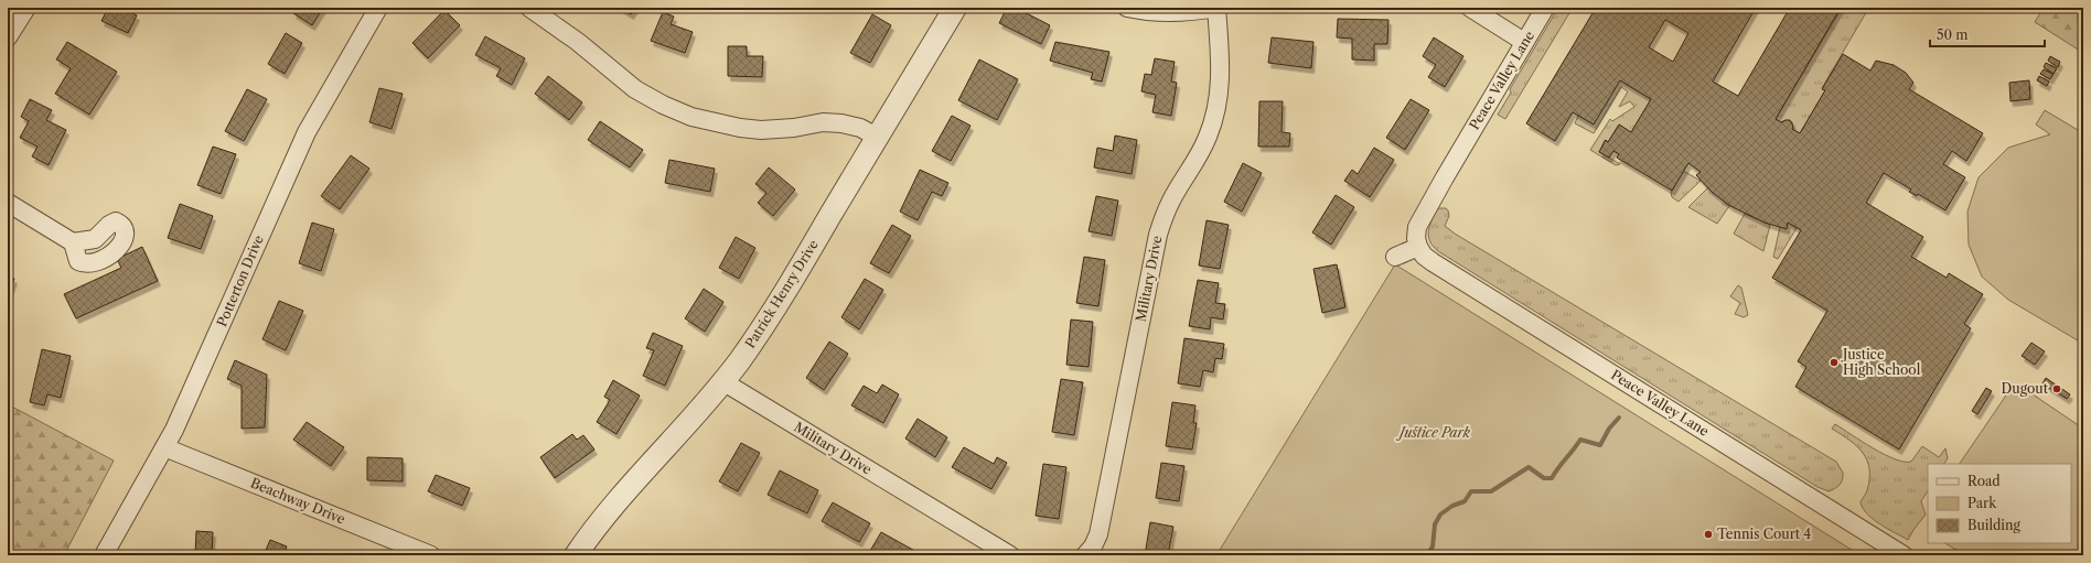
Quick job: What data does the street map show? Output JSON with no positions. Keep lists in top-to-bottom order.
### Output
{
  "streets": {
    "street": [
      "Peace Valley Lane",
      "Military Drive",
      "Potterton Drive",
      "Patrick Henry Drive",
      "Beachway Drive"
    ]
  },
  "crossings": [
    ["Military Drive", "Patrick Henry Drive"],
    ["Potterton Drive", "Beachway Drive"]
  ],
  "parks": ["Justice Park"],
  "places": ["Justice High School", "Dugout", "Tennis Court 4"],
  "legend": ["Road", "Park", "Building"],
  "scale_bar": "50 m"
}
